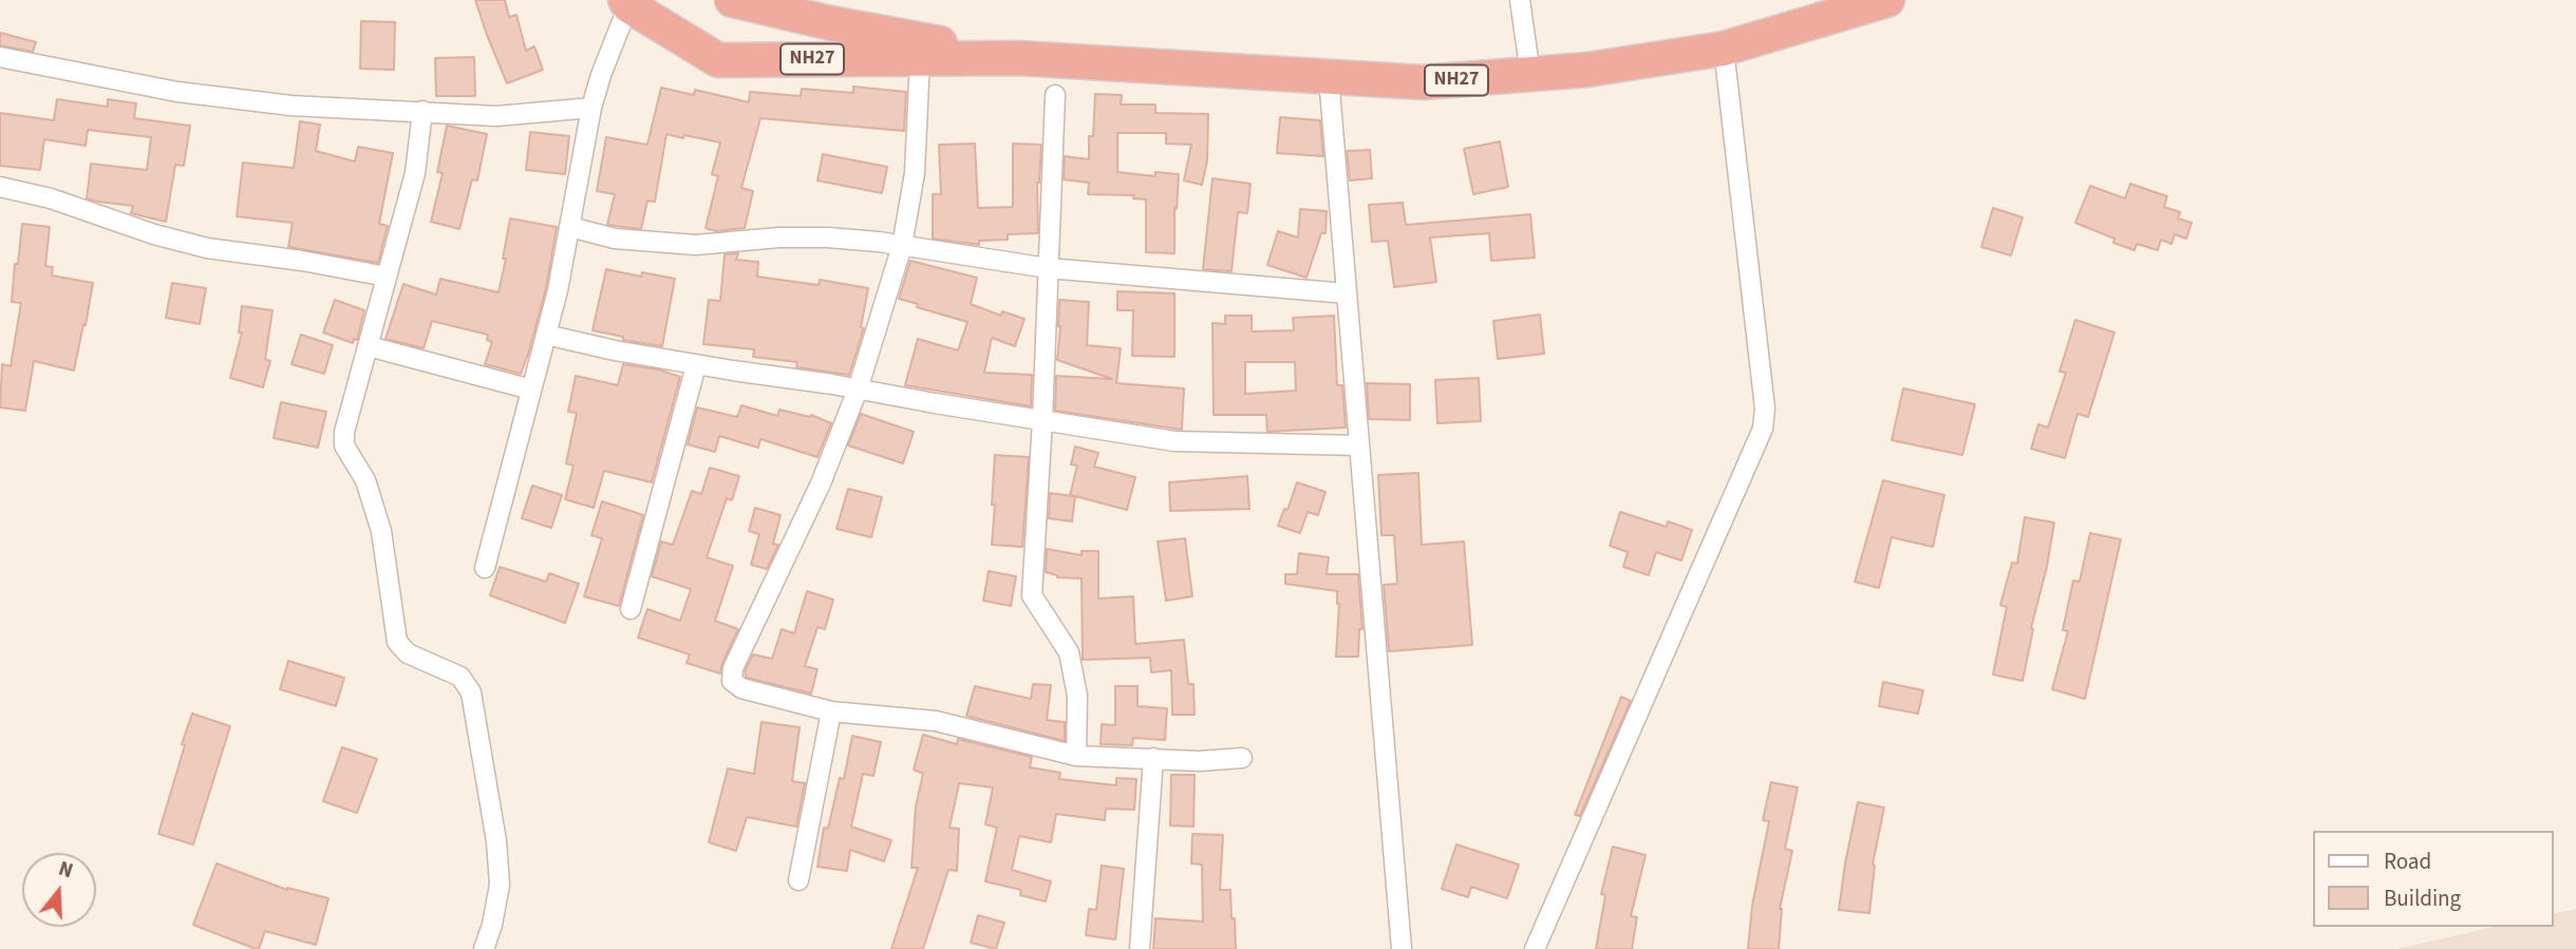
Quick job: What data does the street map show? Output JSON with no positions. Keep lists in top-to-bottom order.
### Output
{
  "streets": {
    "highway": ["NH27"]
  },
  "legend": ["Road", "Building"],
  "north": "top"
}
